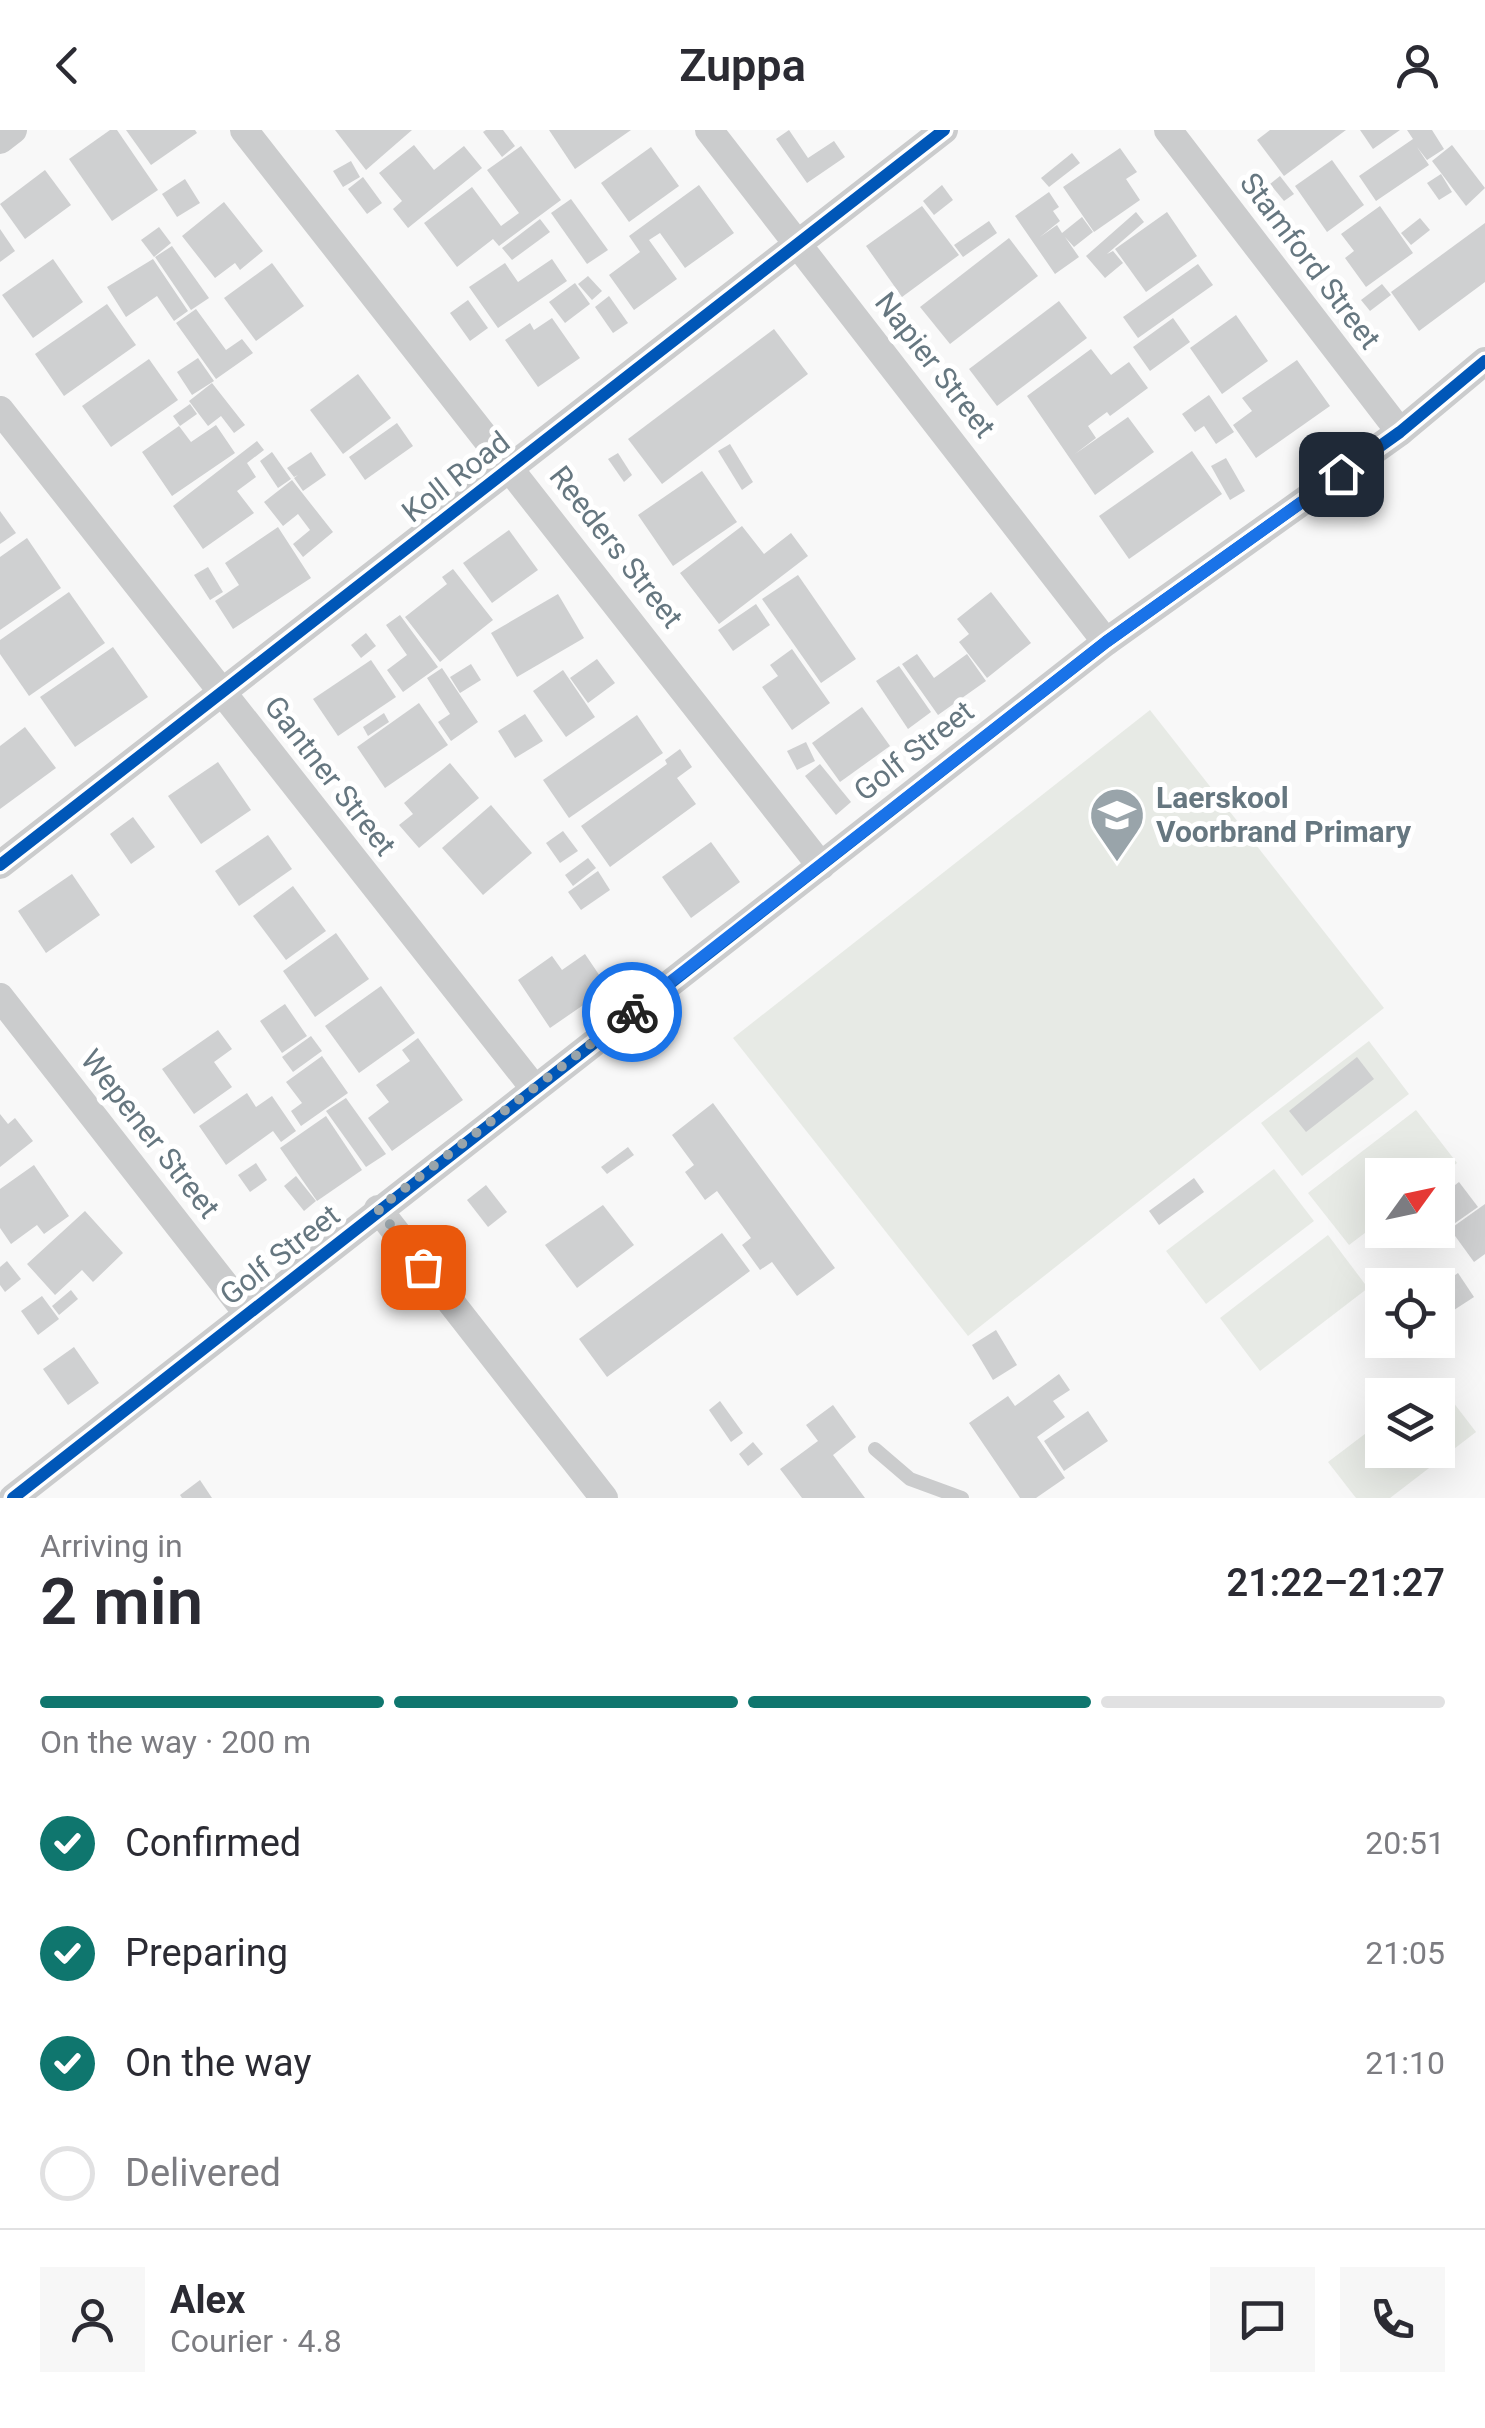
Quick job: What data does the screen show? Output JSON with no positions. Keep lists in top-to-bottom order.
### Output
{
  "streets": {
    "street": [
      "Stamford Street",
      "Napier Street",
      "Koll Road",
      "Reeders Street",
      "Golf Street",
      "Gantner Street",
      "Wepener Street"
    ]
  },
  "crossings": [
    ["Stamford Street", "Golf Street"],
    ["Napier Street", "Koll Road"],
    ["Napier Street", "Golf Street"],
    ["Koll Road", "Reeders Street"],
    ["Koll Road", "Gantner Street"],
    ["Reeders Street", "Golf Street"],
    ["Golf Street", "Gantner Street"],
    ["Golf Street", "Wepener Street"]
  ],
  "places": {
    "school or university": ["Laerskool Voorbrand Primary"]
  },
  "north": "top right",
  "page": {
    "header": "Zuppa",
    "heading": ["2 min", "Arriving in", "21:22–21:27"],
    "panel": ["Alex", "Courier · 4.8"],
    "bar": "On the way · 200 m",
    "list": [
      ["Confirmed", "20:51"],
      ["Preparing", "21:05"],
      ["On the way", "21:10"],
      "Delivered"
    ]
  }
}
